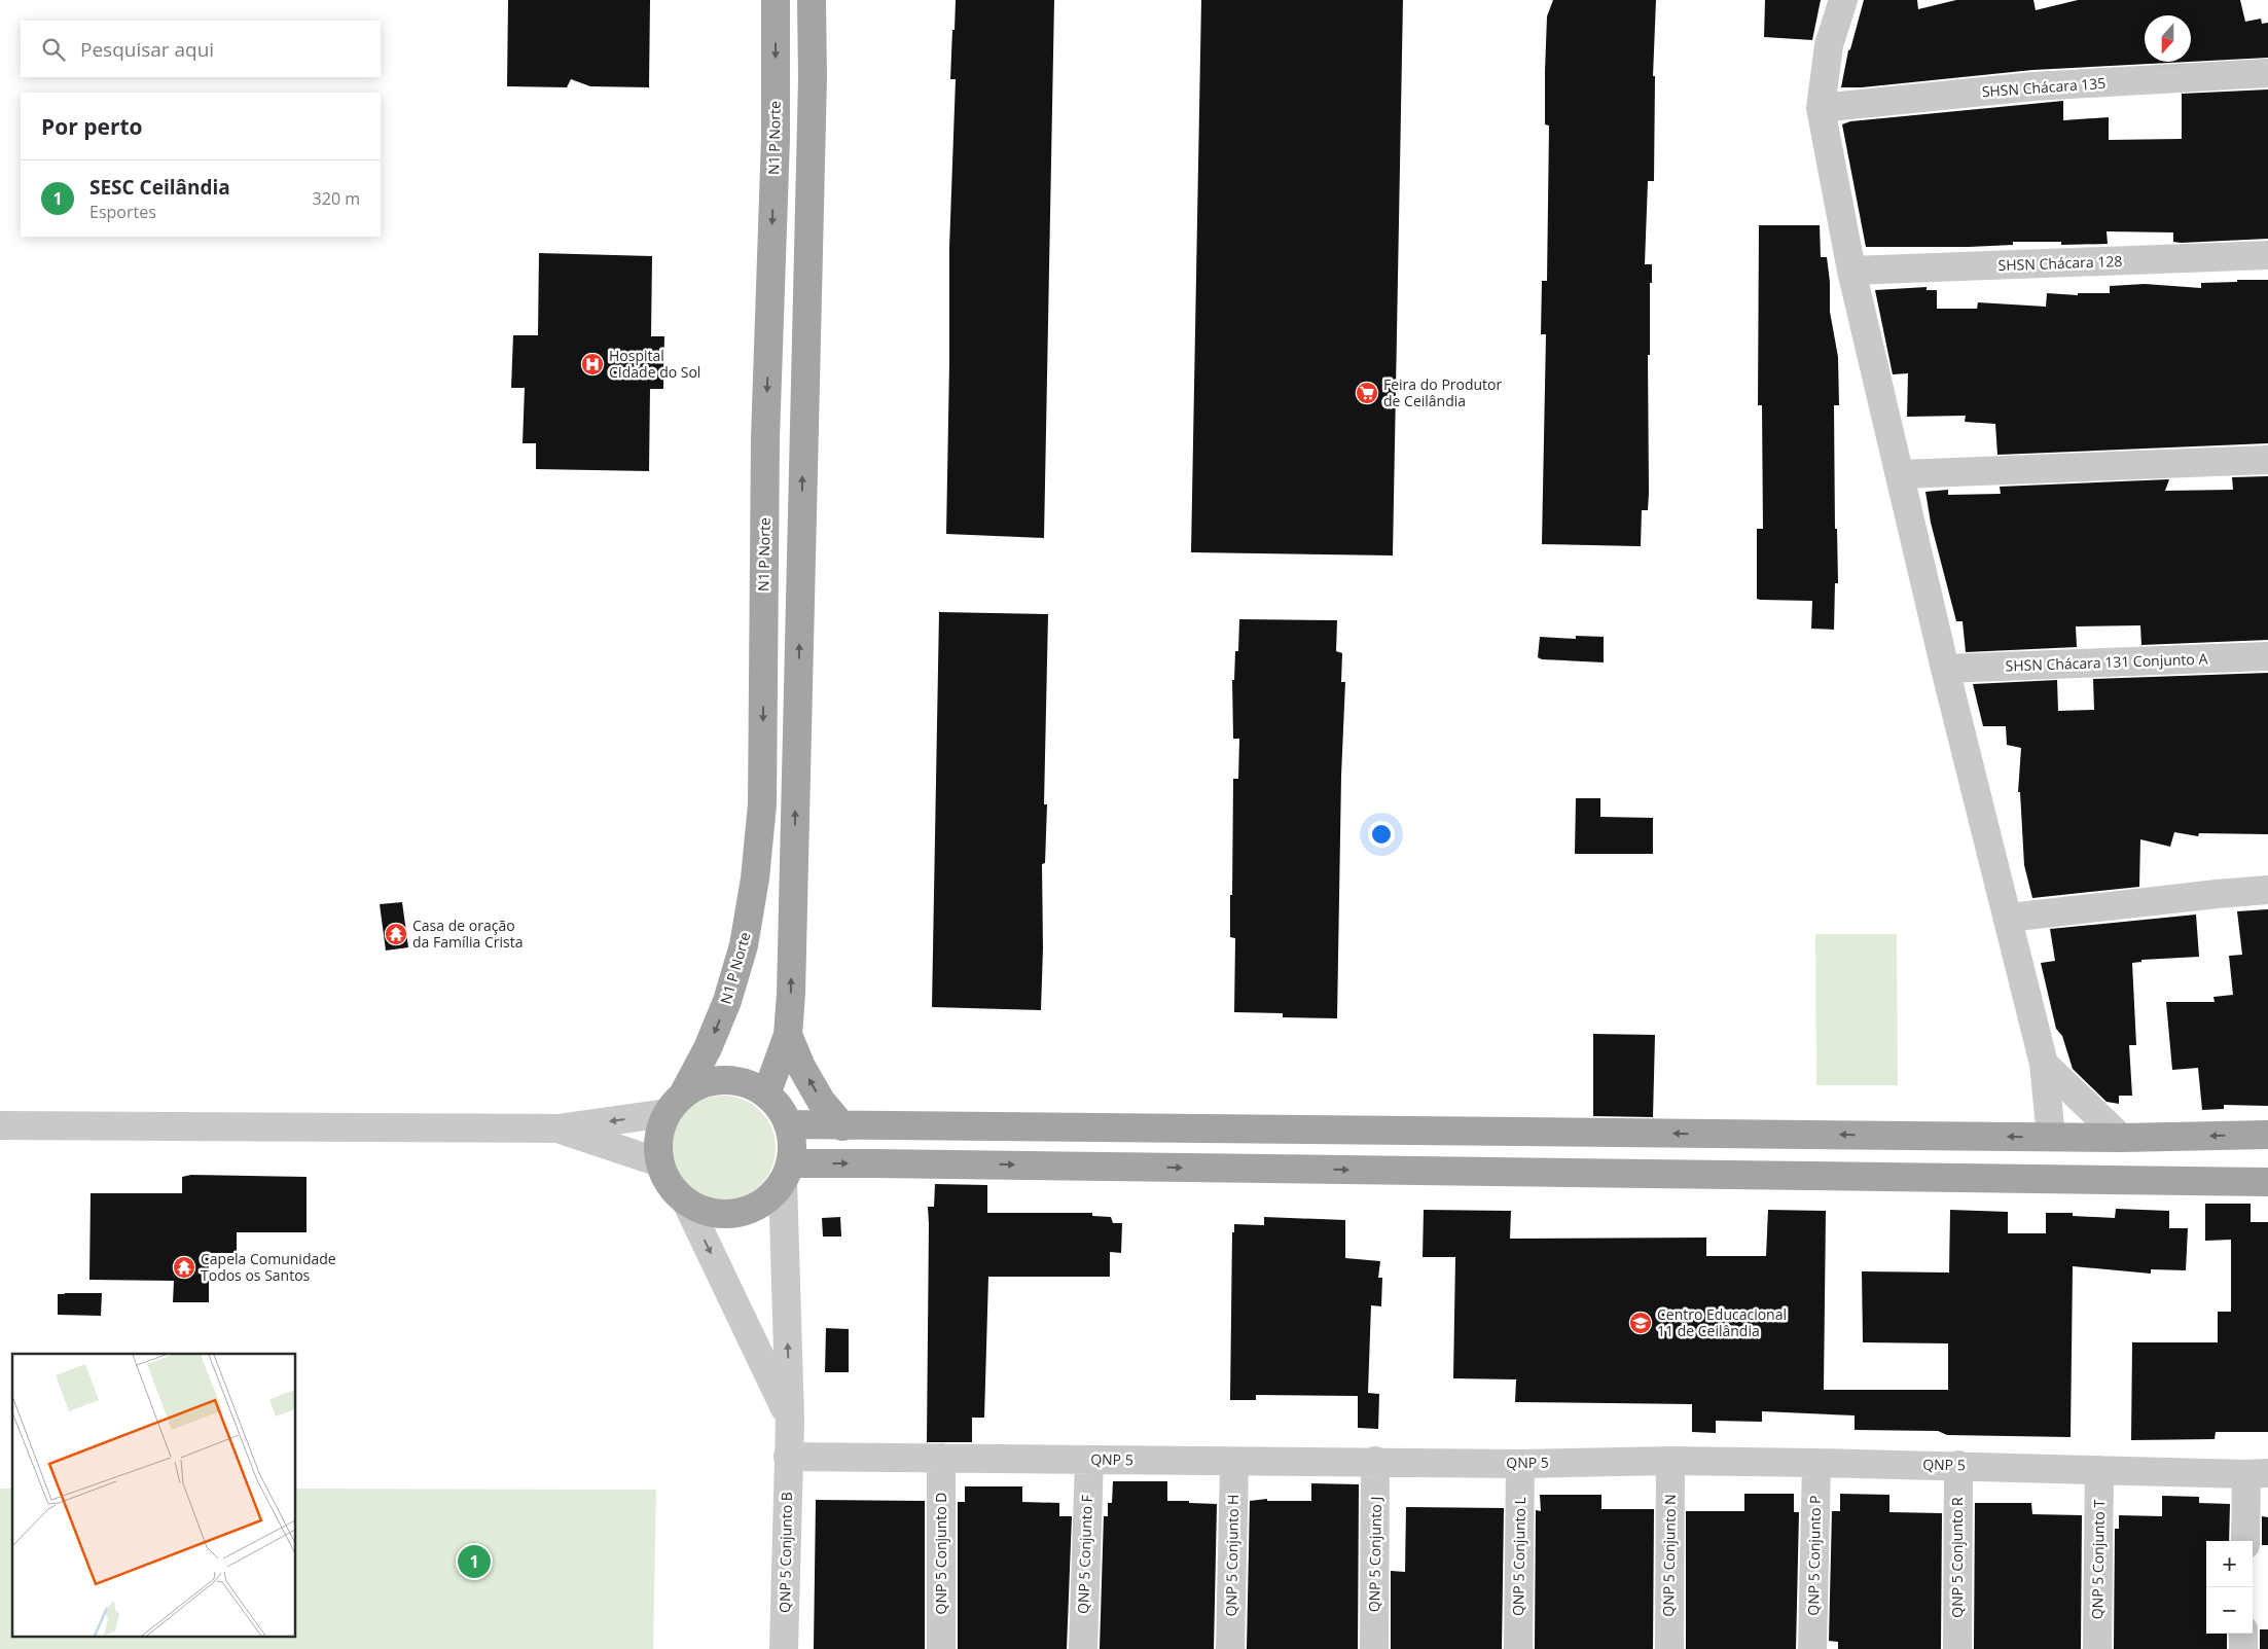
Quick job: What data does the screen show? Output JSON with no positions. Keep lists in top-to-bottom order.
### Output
{
  "streets": {
    "main road": ["N1 P Norte"],
    "street": [
      "SHSN Chácara 135",
      "SHSN Chácara 128",
      "SHSN Chácara 131 Conjunto A",
      "QNP 5",
      "QNP 5 Conjunto B",
      "QNP 5 Conjunto D",
      "QNP 5 Conjunto F",
      "QNP 5 Conjunto J",
      "QNP 5 Conjunto H",
      "QNP 5 Conjunto N",
      "QNP 5 Conjunto P",
      "QNP 5 Conjunto L",
      "QNP 5 Conjunto R",
      "QNP 5 Conjunto T"
    ]
  },
  "crossings": [
    ["QNP 5", "QNP 5 Conjunto B"],
    ["QNP 5", "QNP 5 Conjunto D"],
    ["QNP 5", "QNP 5 Conjunto F"],
    ["QNP 5", "QNP 5 Conjunto J"],
    ["QNP 5", "QNP 5 Conjunto H"],
    ["QNP 5", "QNP 5 Conjunto N"],
    ["QNP 5", "QNP 5 Conjunto P"],
    ["QNP 5", "QNP 5 Conjunto L"],
    ["QNP 5", "QNP 5 Conjunto R"],
    ["QNP 5", "QNP 5 Conjunto T"]
  ],
  "places": {
    "hospital": ["Hospital CIdade do Sol"],
    "supermarket": ["Feira do Produtor de Ceilândia"],
    "temple": ["Casa de oração da Família Crista", "Capela Comunidade Todos os Santos"],
    "school or university": ["Centro Educacional 11 de Ceilândia"]
  },
  "north": "bottom",
  "page": {
    "search": "Pesquisar aqui",
    "heading": "Por perto",
    "list": [
      {
        "mark": "1",
        "name": "SESC Ceilândia",
        "note": "Esportes",
        "value": "320 m"
      }
    ],
    "map_buttons": ["+", "−"],
    "pins": "1"
  }
}
